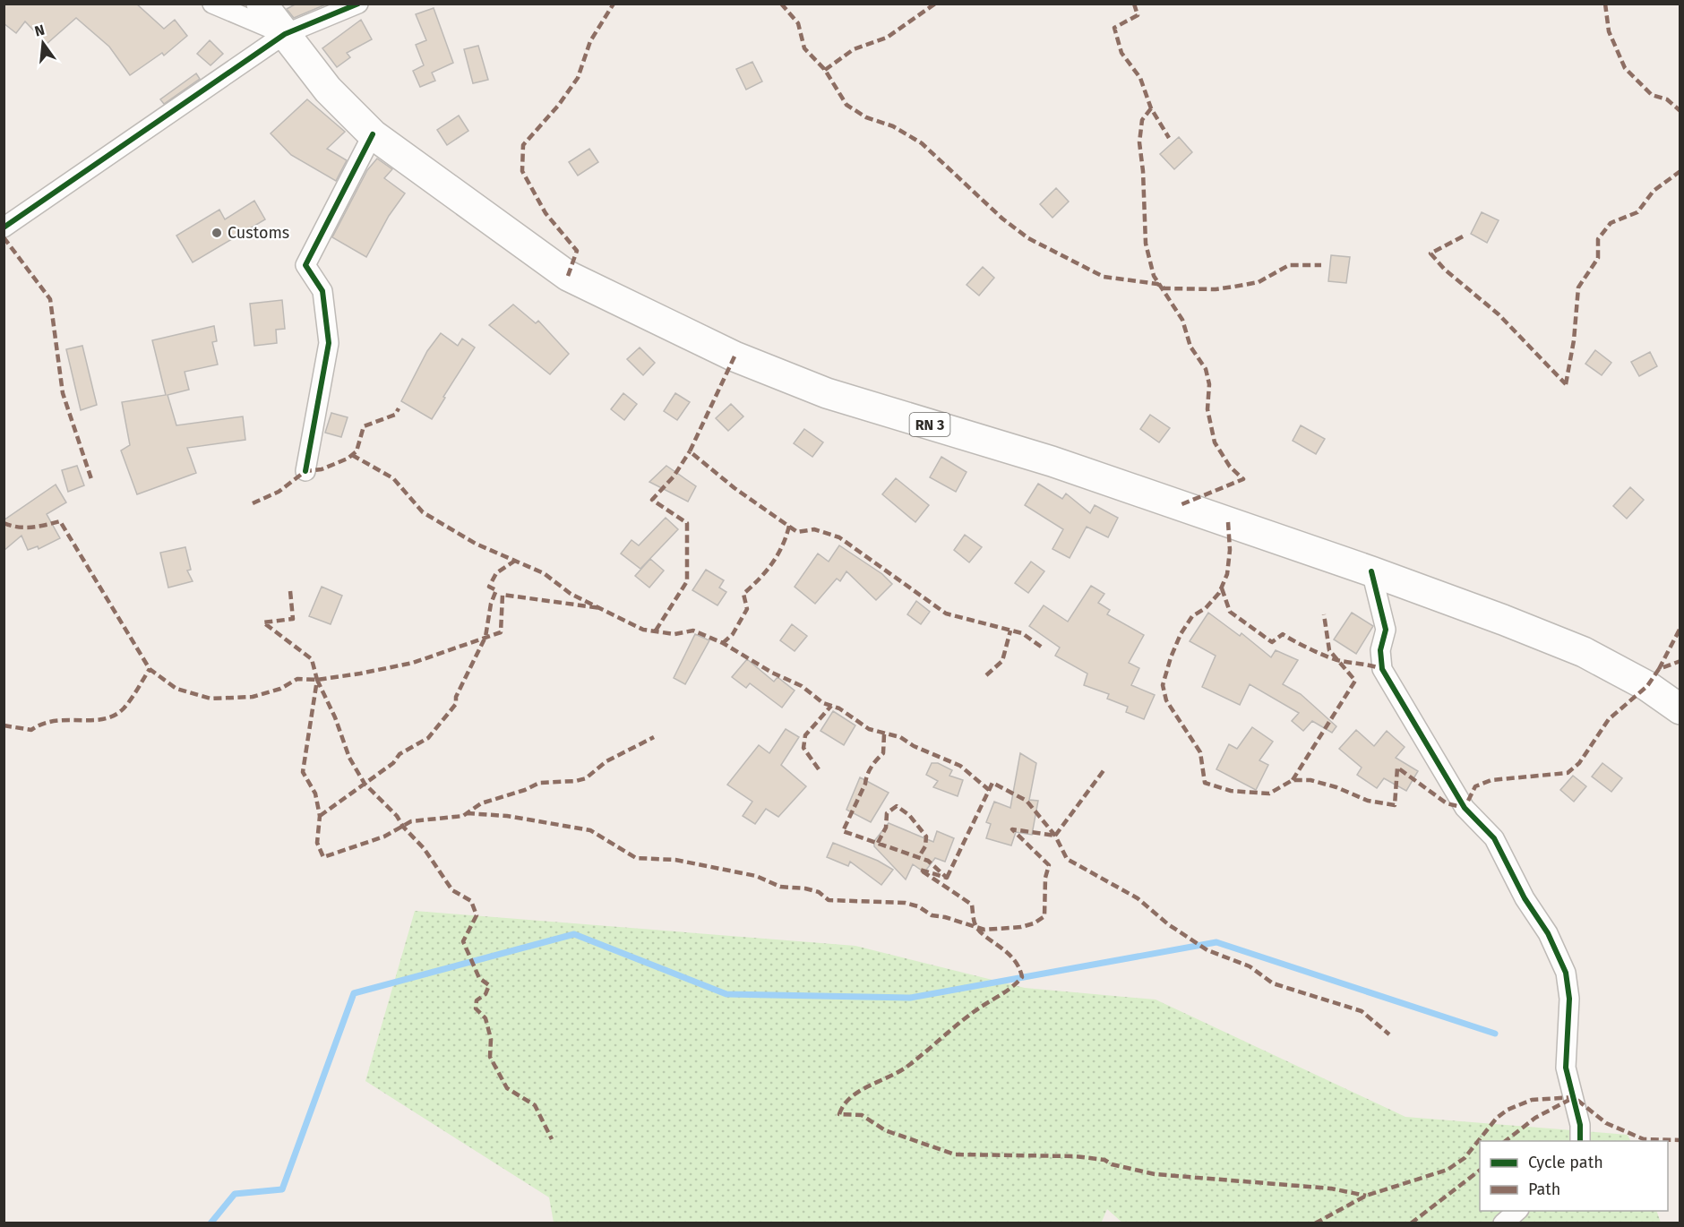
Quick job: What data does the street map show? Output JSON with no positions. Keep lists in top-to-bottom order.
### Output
{
  "streets": {
    "highway": ["RN 3"]
  },
  "places": ["Customs"],
  "legend": ["Cycle path", "Path"],
  "north": "top"
}
